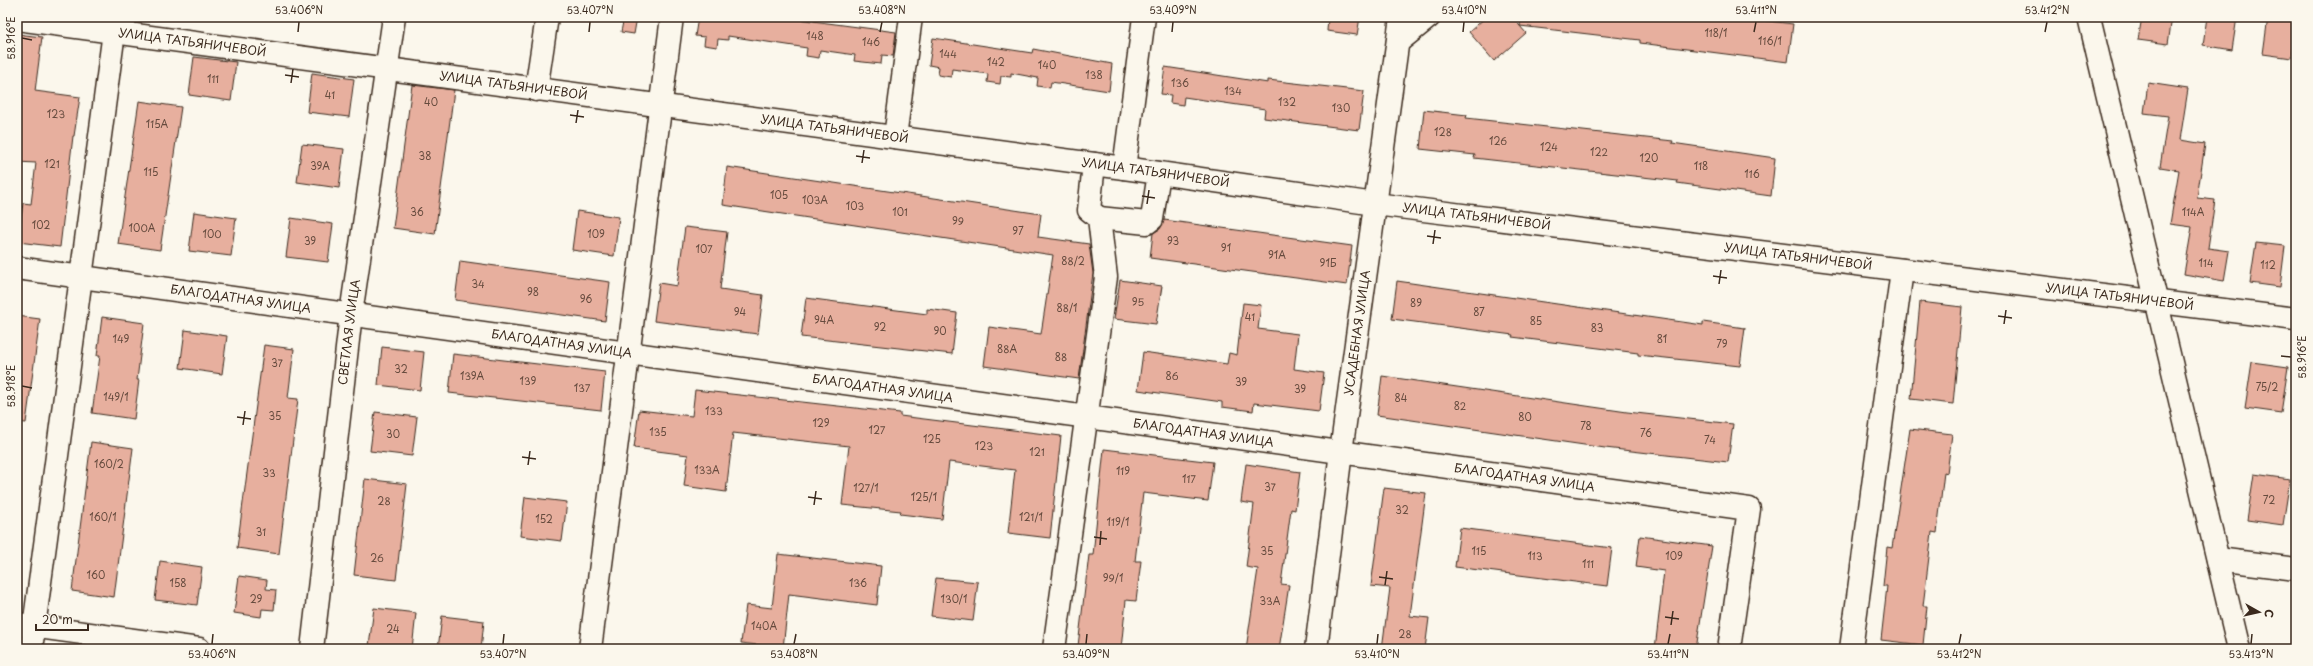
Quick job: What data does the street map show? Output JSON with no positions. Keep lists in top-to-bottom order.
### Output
{
  "streets": {
    "street": [
      "УЛИЦА ТАТЬЯНИЧЕВОЙ",
      "БЛАГОДАТНАЯ УЛИЦА",
      "СВЕТЛАЯ УЛИЦА",
      "УСАДЕБНАЯ УЛИЦА"
    ]
  },
  "crossings": [
    ["УЛИЦА ТАТЬЯНИЧЕВОЙ", "СВЕТЛАЯ УЛИЦА"],
    ["УЛИЦА ТАТЬЯНИЧЕВОЙ", "УСАДЕБНАЯ УЛИЦА"],
    ["БЛАГОДАТНАЯ УЛИЦА", "СВЕТЛАЯ УЛИЦА"],
    ["БЛАГОДАТНАЯ УЛИЦА", "УСАДЕБНАЯ УЛИЦА"]
  ],
  "house_numbers": [
    "118/1",
    "148",
    "116/1",
    "146",
    "144",
    "142",
    "140",
    "138",
    "111",
    "136",
    "134",
    "41",
    "40",
    "132",
    "130",
    "123",
    "115А",
    "128",
    "126",
    "124",
    "122",
    "38",
    "120",
    "121",
    "39А",
    "118",
    "115",
    "116",
    "105",
    "103А",
    "103",
    "36",
    "101",
    "114А",
    "99",
    "102",
    "100А",
    "97",
    "100",
    "109",
    "39",
    "93",
    "91",
    "107",
    "91А",
    "88/2",
    "91Б",
    "114",
    "112",
    "34",
    "98",
    "96",
    "95",
    "89",
    "88/1",
    "94",
    "87",
    "41",
    "94А",
    "85",
    "92",
    "83",
    "90",
    "149",
    "81",
    "79",
    "88А",
    "88",
    "37",
    "32",
    "139А",
    "86",
    "139",
    "39",
    "75/2",
    "137",
    "39",
    "149/1",
    "84",
    "82",
    "133",
    "35",
    "80",
    "129",
    "78",
    "127",
    "135",
    "76",
    "30",
    "125",
    "74",
    "123",
    "121",
    "160/2",
    "133А",
    "119",
    "33",
    "117",
    "37",
    "127/1",
    "125/1",
    "72",
    "28",
    "32",
    "160/1",
    "121/1",
    "152",
    "119/1",
    "31",
    "35",
    "115",
    "113",
    "109",
    "26",
    "111",
    "160",
    "99/1",
    "158",
    "136",
    "29",
    "130/1",
    "33А",
    "140А",
    "24",
    "28"
  ],
  "scale_bar": "20 m",
  "north": "right",
  "coordinates": [
    "53.406°N",
    "53.407°N",
    "53.408°N",
    "53.409°N",
    "53.410°N",
    "53.411°N",
    "53.412°N",
    "58.916°E",
    "58.918°E",
    "53.413°N"
  ]
}
